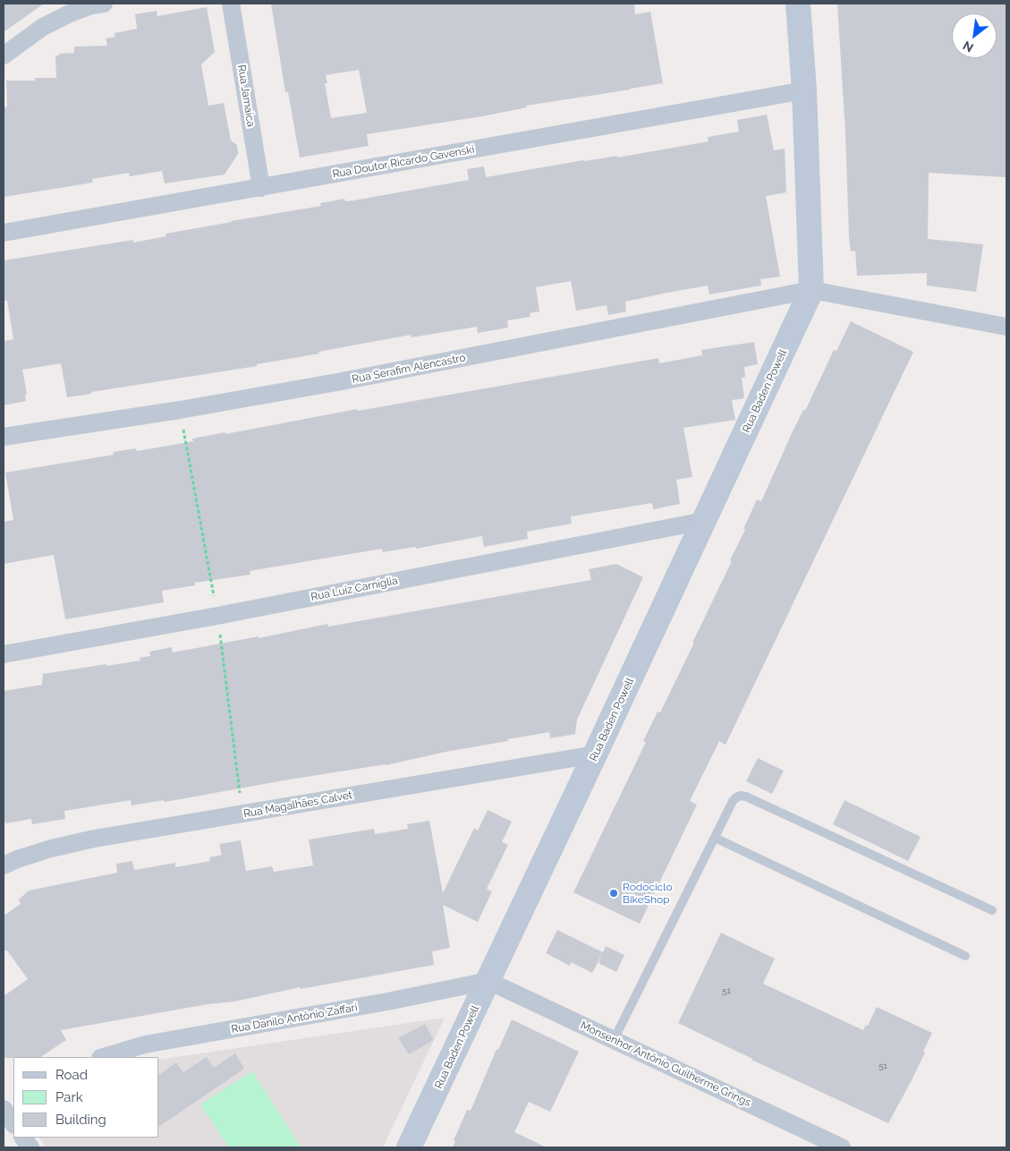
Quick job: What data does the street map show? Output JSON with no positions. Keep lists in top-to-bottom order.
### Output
{
  "streets": {
    "street": [
      "Rua Jamaica",
      "Rua Doutor Ricardo Gavenski",
      "Rua Serafim Alencastro",
      "Rua Baden Powell",
      "Rua Luiz Carniglia",
      "Rua Magalhães Calvet",
      "Rua Danilo Antônio Zaffari",
      "Monsenhor Antônio Guilherme Grings"
    ]
  },
  "crossings": [
    ["Rua Jamaica", "Rua Doutor Ricardo Gavenski"],
    ["Rua Doutor Ricardo Gavenski", "Rua Baden Powell"],
    ["Rua Serafim Alencastro", "Rua Baden Powell"],
    ["Rua Baden Powell", "Rua Luiz Carniglia"],
    ["Rua Baden Powell", "Rua Magalhães Calvet"],
    ["Rua Baden Powell", "Rua Danilo Antônio Zaffari"],
    ["Rua Baden Powell", "Monsenhor Antônio Guilherme Grings"],
    ["Rua Danilo Antônio Zaffari", "Monsenhor Antônio Guilherme Grings"]
  ],
  "places": ["Rodociclo BikeShop"],
  "house_numbers": ["51", "51"],
  "legend": ["Road", "Park", "Building"],
  "north": "bottom left"
}
